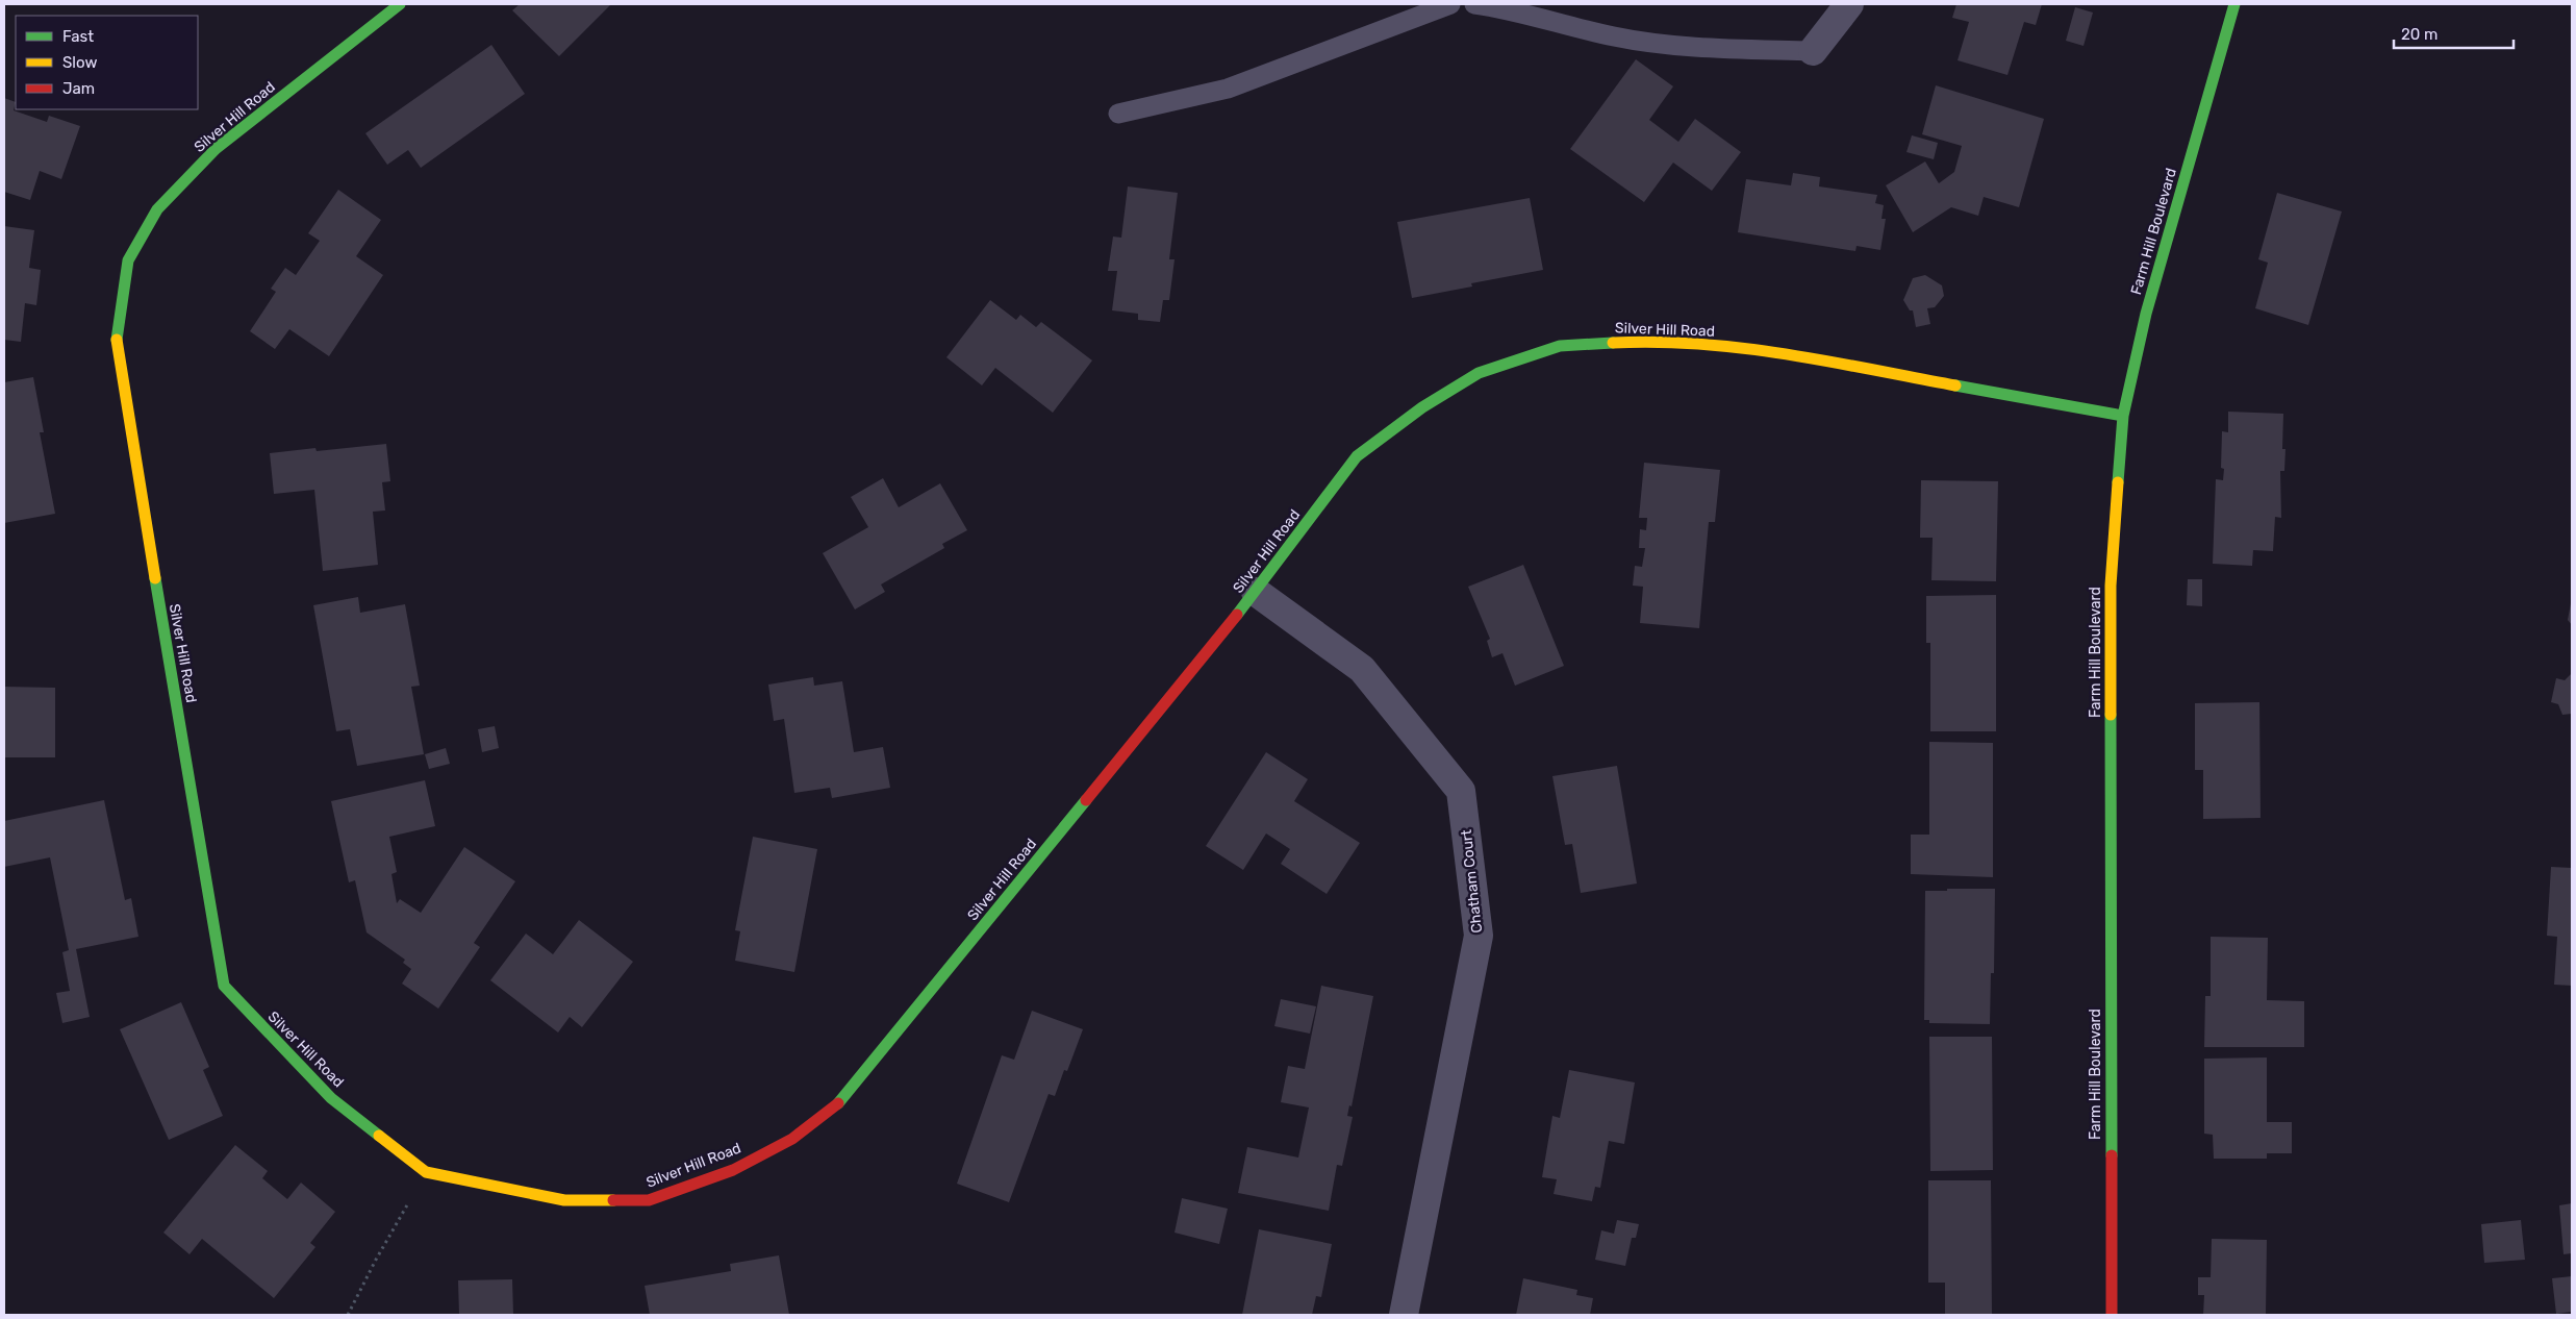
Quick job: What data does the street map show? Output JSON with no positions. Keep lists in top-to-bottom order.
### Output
{
  "streets": {
    "street": ["Silver Hill Road", "Farm Hill Boulevard", "Chatham Court"]
  },
  "crossings": [
    ["Silver Hill Road", "Farm Hill Boulevard"],
    ["Silver Hill Road", "Chatham Court"]
  ],
  "legend": ["Fast", "Slow", "Jam"],
  "scale_bar": "20 m"
}
